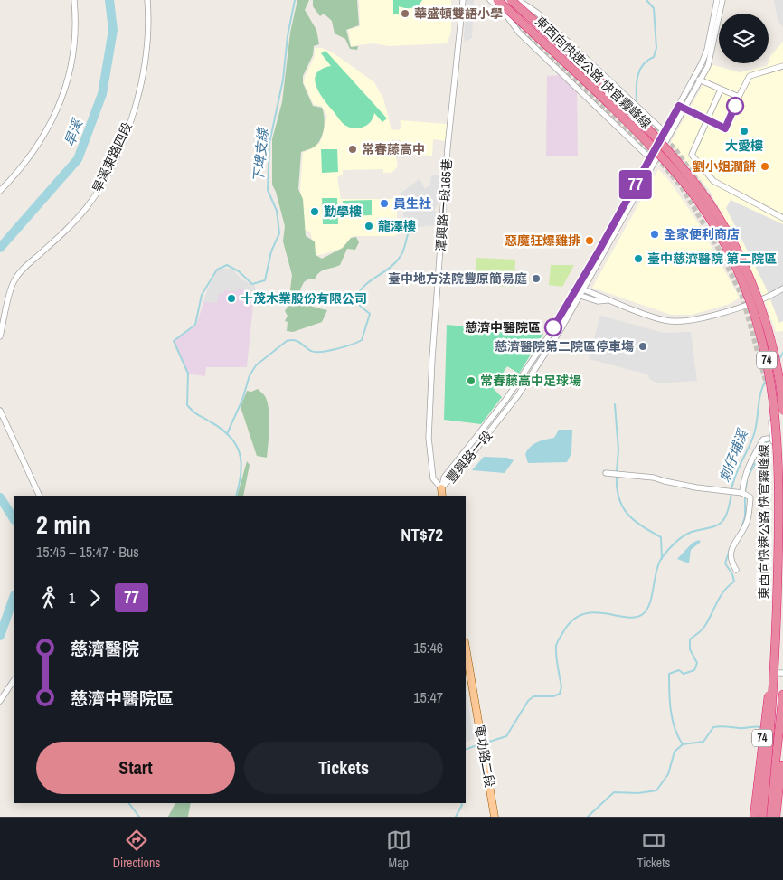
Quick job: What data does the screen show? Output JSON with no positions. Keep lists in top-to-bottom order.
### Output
{
  "streets": {
    "highway": ["東西向快速公路 快官霧峰線", "74"],
    "main road": ["軍功路二段"],
    "street": ["旱溪東路四段", "潭興路一段165巷", "豐興路一段"]
  },
  "crossings": [
    ["東西向快速公路 快官霧峰線", "74"],
    ["潭興路一段165巷", "豐興路一段"]
  ],
  "water": ["旱溪", "下埤支線", "刺仔埔溪"],
  "places": [
    "華盛頓雙語小學",
    "大愛樓",
    "常春藤高中",
    "劉小姐潤餅",
    "員生社",
    "勤學樓",
    "龍澤樓",
    "全家便利商店",
    "惡魔狂爆雞排",
    "臺中慈濟醫院 第二院區",
    "臺中地方法院豐原簡易庭",
    "十茂木業股份有限公司",
    "慈濟中醫院區",
    "慈濟醫院第二院區停車塲",
    "常春藤高中足球場"
  ],
  "lines": ["bus line 77"],
  "page": {
    "on_map": "77",
    "heading": ["2 min", "15:45 – 15:47 · Bus", "NT$72"],
    "legs": ["1", "77"],
    "list": [
      {
        "name": "慈濟醫院",
        "value": "15:46"
      },
      {
        "name": "慈濟中醫院區",
        "value": "15:47"
      }
    ],
    "buttons": ["Start", "Tickets"],
    "tabs": ["Directions", "Map", "Tickets"]
  }
}
